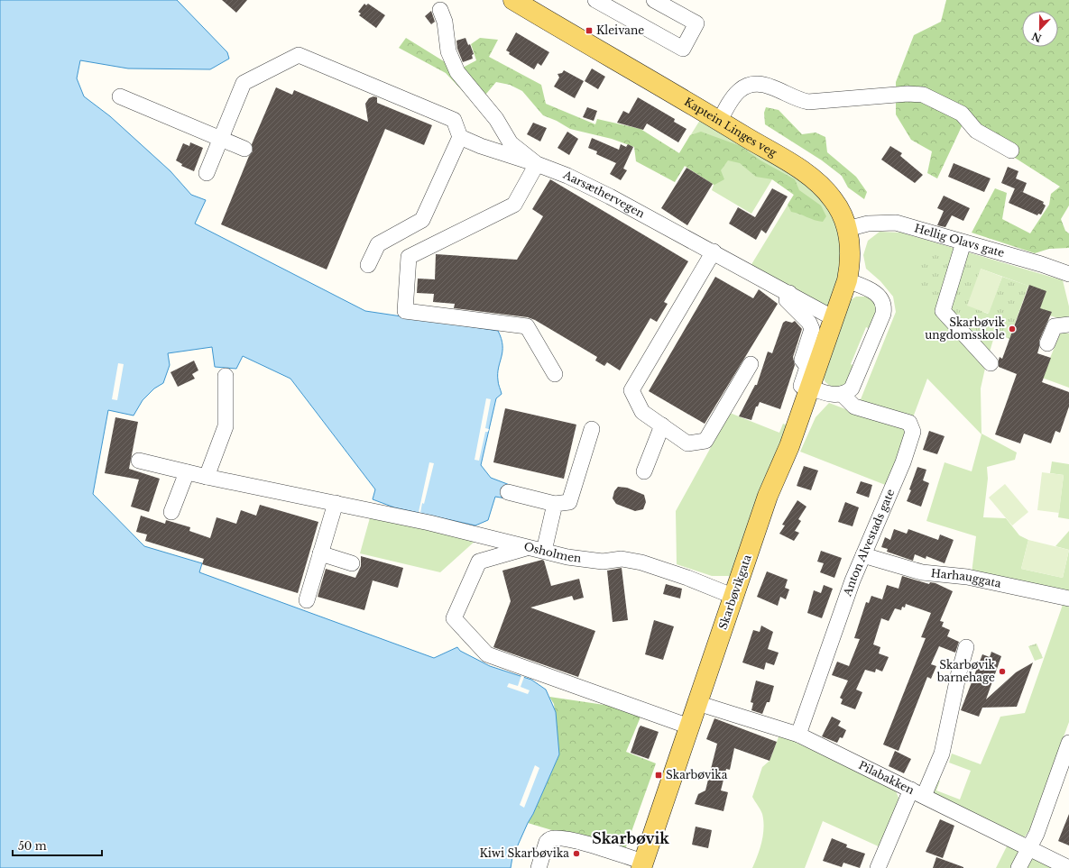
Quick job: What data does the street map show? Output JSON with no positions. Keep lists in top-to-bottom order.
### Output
{
  "streets": {
    "main road": ["Kaptein Linges veg", "Skarbøvikgata"],
    "street": [
      "Aarsæthervegen",
      "Hellig Olavs gate",
      "Anton Alvestads gate",
      "Osholmen",
      "Harhauggata",
      "Pilabakken"
    ]
  },
  "crossings": [
    ["Kaptein Linges veg", "Aarsæthervegen"],
    ["Kaptein Linges veg", "Hellig Olavs gate"],
    ["Kaptein Linges veg", "Skarbøvikgata"],
    ["Aarsæthervegen", "Skarbøvikgata"],
    ["Anton Alvestads gate", "Harhauggata"],
    ["Anton Alvestads gate", "Pilabakken"],
    ["Osholmen", "Skarbøvikgata"],
    ["Skarbøvikgata", "Pilabakken"]
  ],
  "districts": ["Skarbøvik"],
  "places": {
    "transit": ["Kleivane", "Skarbøvika"],
    "other": ["Skarbøvik ungdomsskole", "Skarbøvik barnehage", "Kiwi Skarbøvika"]
  },
  "scale_bar": "50 m",
  "north": "bottom"
}
